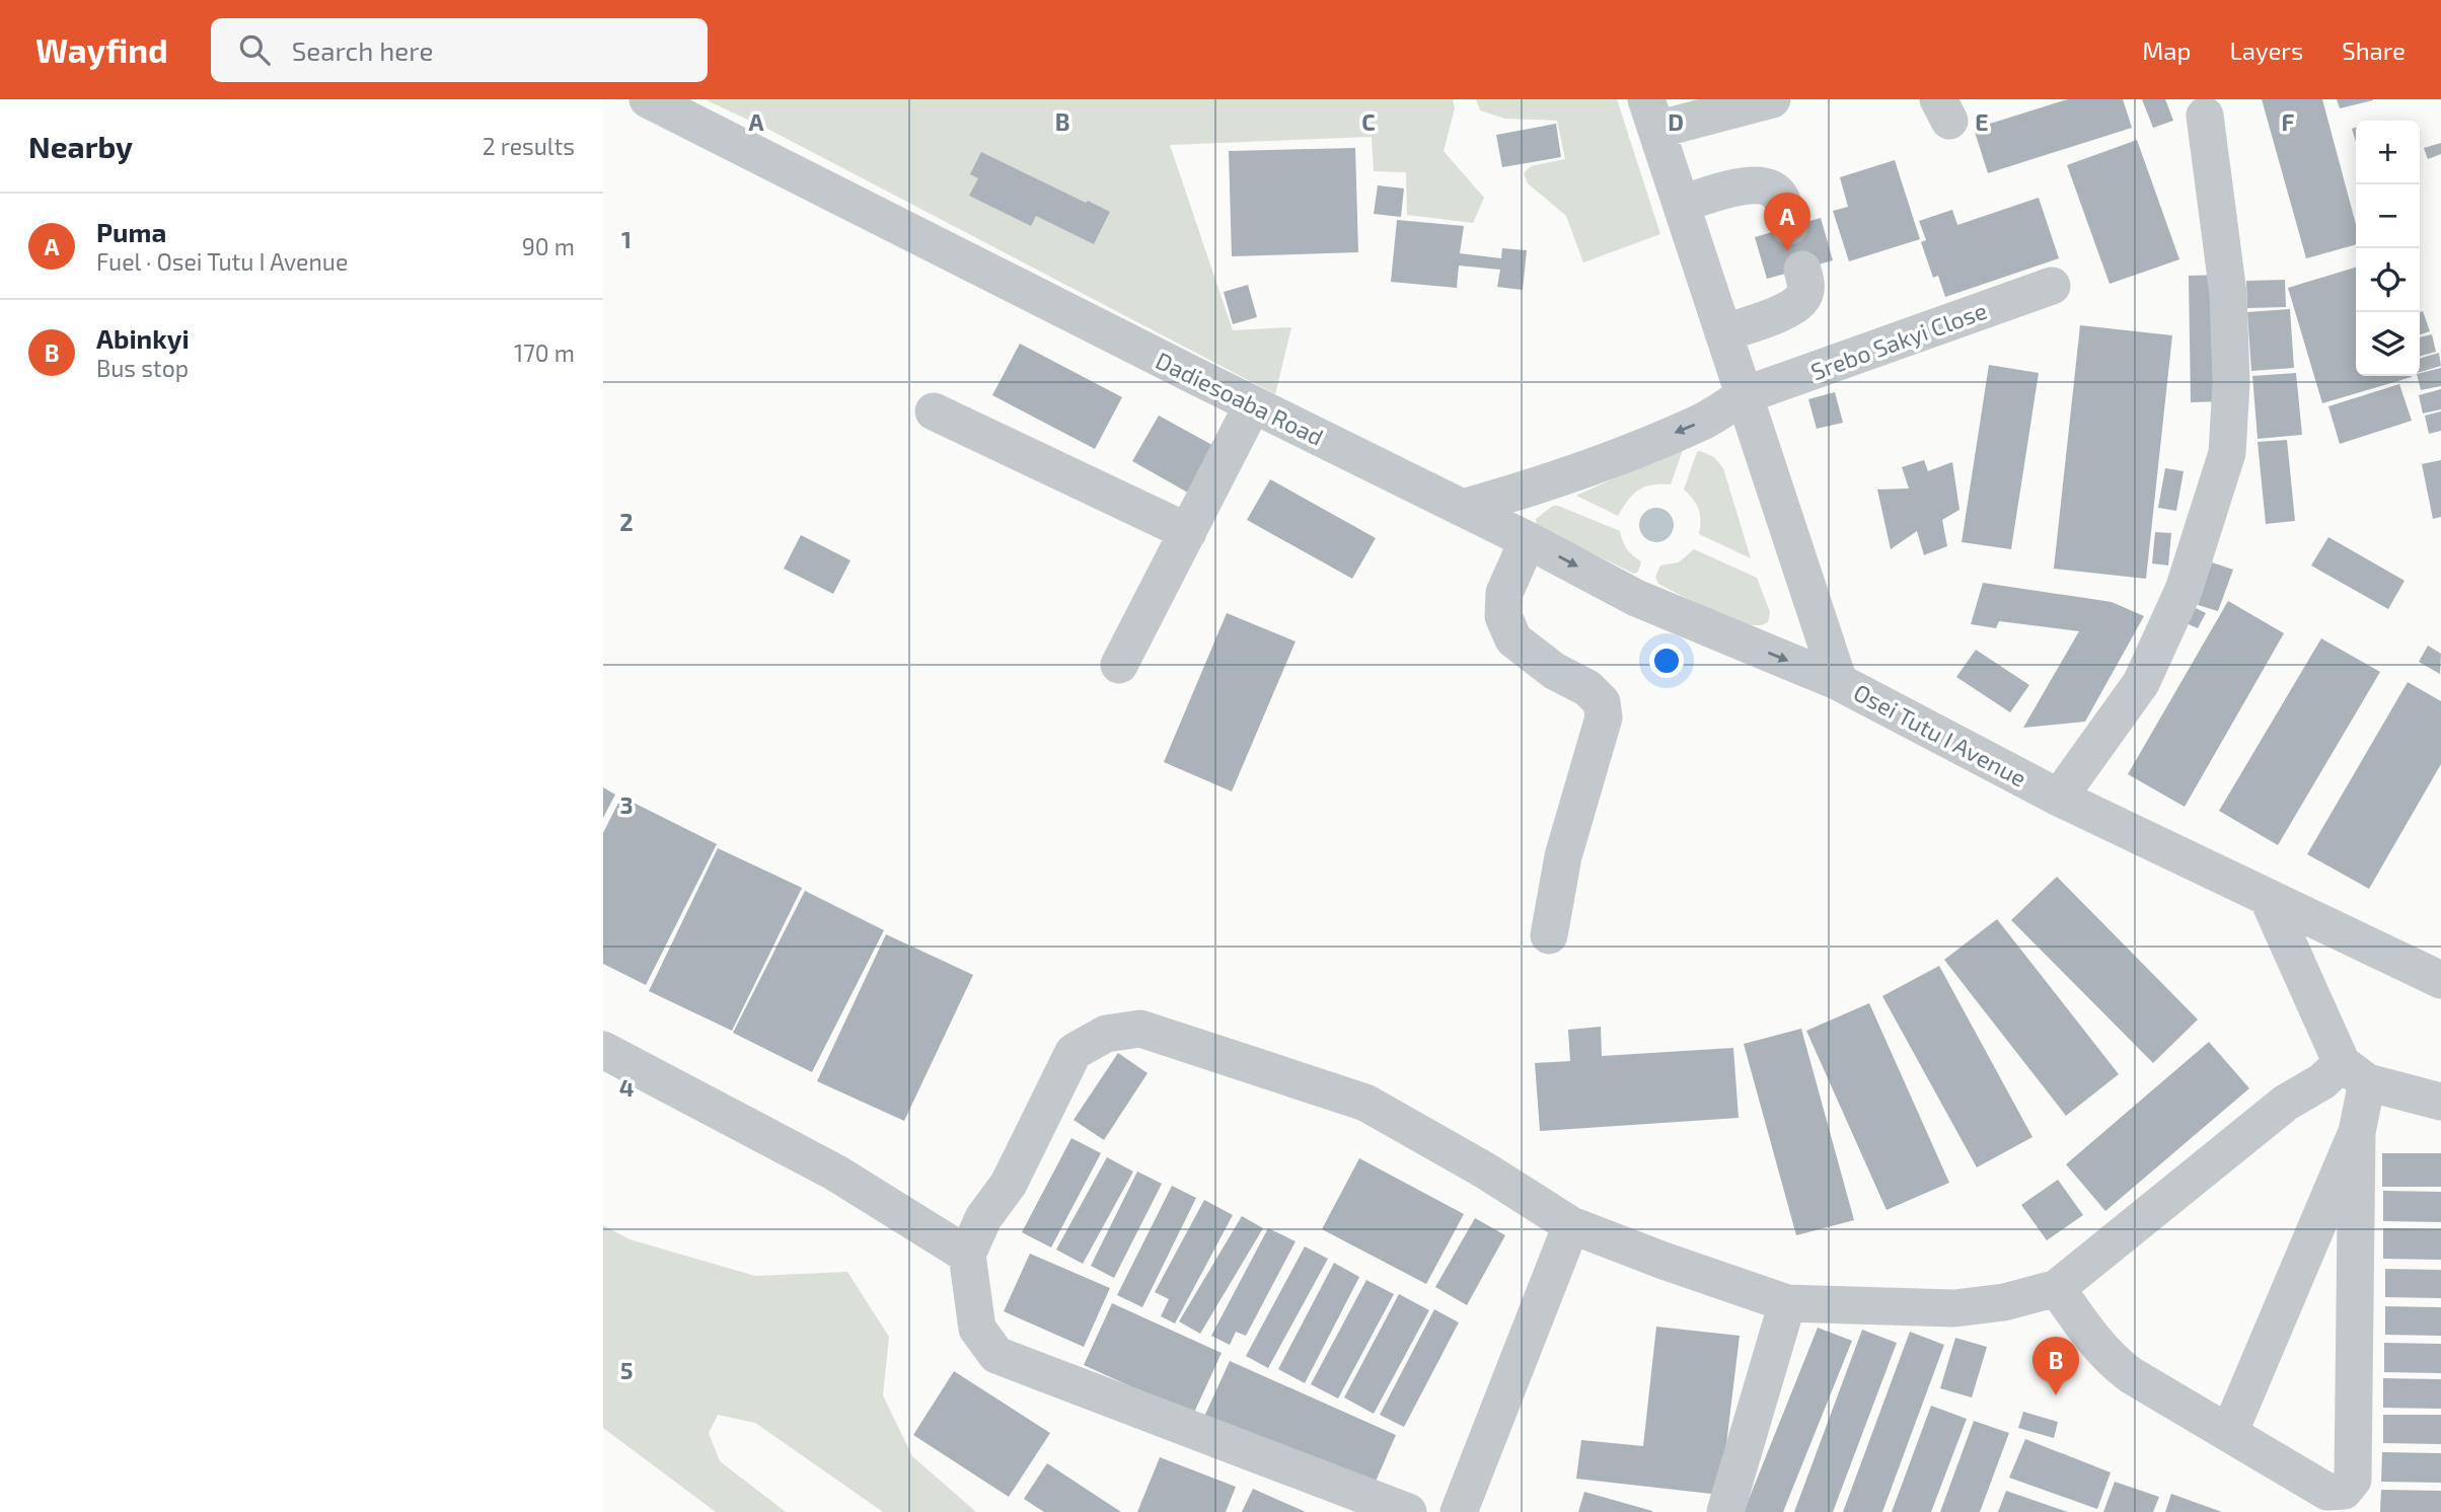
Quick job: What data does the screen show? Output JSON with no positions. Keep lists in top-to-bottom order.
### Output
{
  "streets": {
    "street": ["Srebo Sakyi Close", "Dadiesoaba Road", "Osei Tutu I Avenue"]
  },
  "crossings": [
    ["Srebo Sakyi Close", "Dadiesoaba Road"],
    ["Srebo Sakyi Close", "Osei Tutu I Avenue"],
    ["Dadiesoaba Road", "Osei Tutu I Avenue"]
  ],
  "one_way": ["Srebo Sakyi Close"],
  "page": {
    "header": "Wayfind",
    "search": "Search here",
    "nav": ["Map", "Layers", "Share"],
    "heading": ["Nearby", "2 results"],
    "map_buttons": ["+", "−"],
    "list": [
      {
        "mark": "A",
        "name": "Puma",
        "note": "Fuel · Osei Tutu I Avenue",
        "value": "90 m"
      },
      {
        "mark": "B",
        "name": "Abinkyi",
        "note": "Bus stop",
        "value": "170 m"
      }
    ],
    "pins": ["A", "B"]
  },
  "grid": {
    "columns": [
      "A",
      "B",
      "C",
      "D",
      "E",
      "F"
    ],
    "rows": [
      "1",
      "2",
      "3",
      "4",
      "5"
    ]
  }
}
